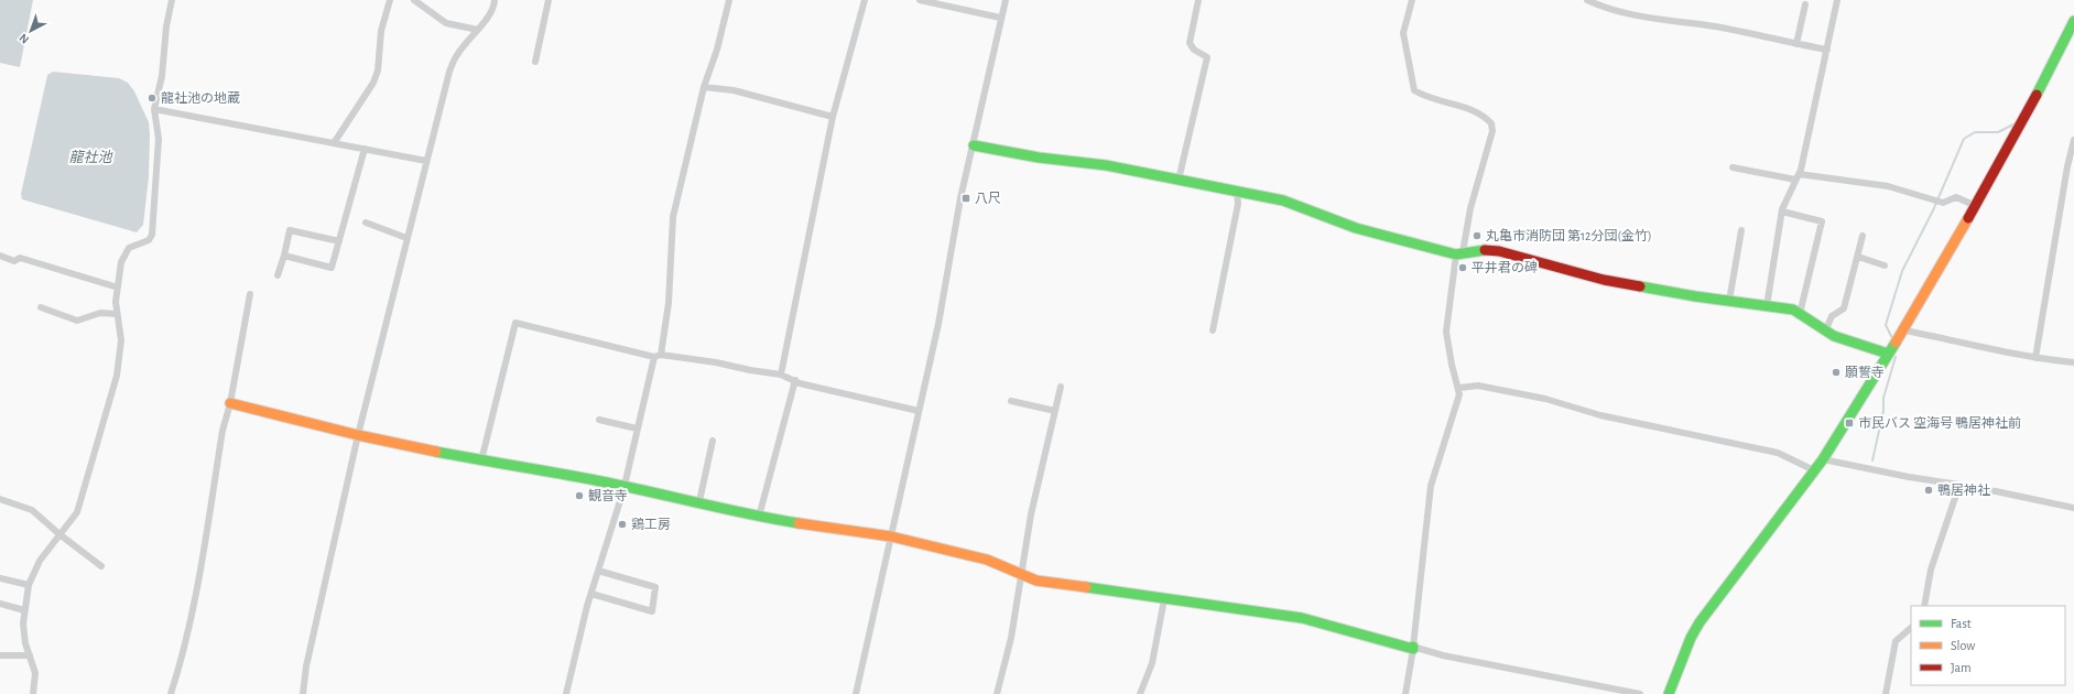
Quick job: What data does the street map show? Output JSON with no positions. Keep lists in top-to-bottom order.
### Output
{
  "water": ["龍社池"],
  "places": {
    "other": [
      "龍社池の地蔵",
      "丸亀市消防団 第12分団(金竹)",
      "平井君の碑",
      "願誓寺",
      "鴨居神社",
      "観音寺",
      "鶏工房"
    ],
    "transit": ["八尺", "市民バス 空海号 鴨居神社前"]
  },
  "legend": ["Fast", "Slow", "Jam"],
  "north": "bottom left"
}
